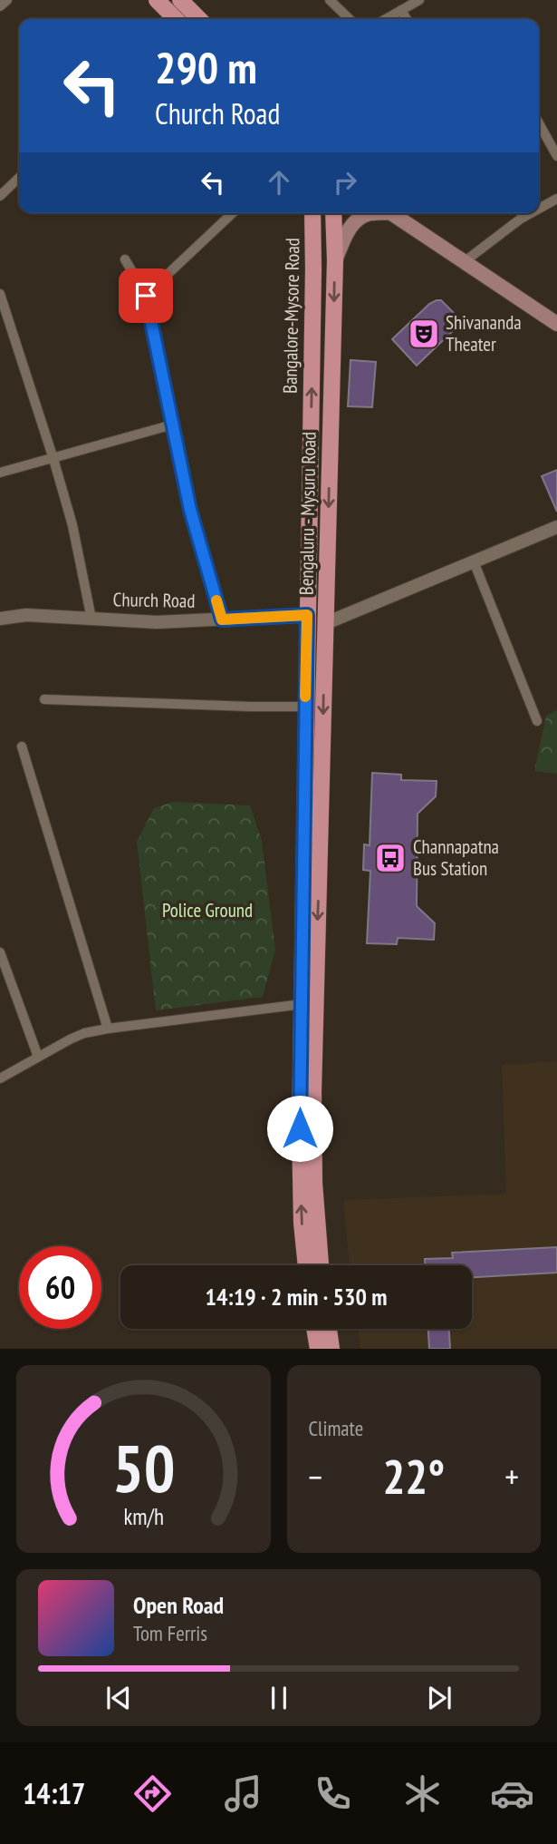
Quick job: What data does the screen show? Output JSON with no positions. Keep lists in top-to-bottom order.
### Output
{
  "streets": {
    "main road": ["Bangalore-Mysore Road", "Bengaluru - Mysuru Road"],
    "street": ["Church Road"]
  },
  "crossings": [
    ["Bangalore-Mysore Road", "Bengaluru - Mysuru Road"],
    ["Bangalore-Mysore Road", "Church Road"],
    ["Bengaluru - Mysuru Road", "Church Road"]
  ],
  "one_way": ["Bangalore-Mysore Road"],
  "parks": ["Police Ground"],
  "places": {
    "theatre": ["Shivananda Theater"],
    "bus stop": ["Channapatna Bus Station"]
  },
  "page": {
    "turn": ["290 m", "Church Road"],
    "limit": "60",
    "trip": "14:19 · 2 min · 530 m",
    "tile": "Climate",
    "heat": ["−", "22°", "+"],
    "song": ["Open Road", "Tom Ferris"],
    "tabs": "14:17",
    "gauge": ["50", "km/h"]
  }
}
